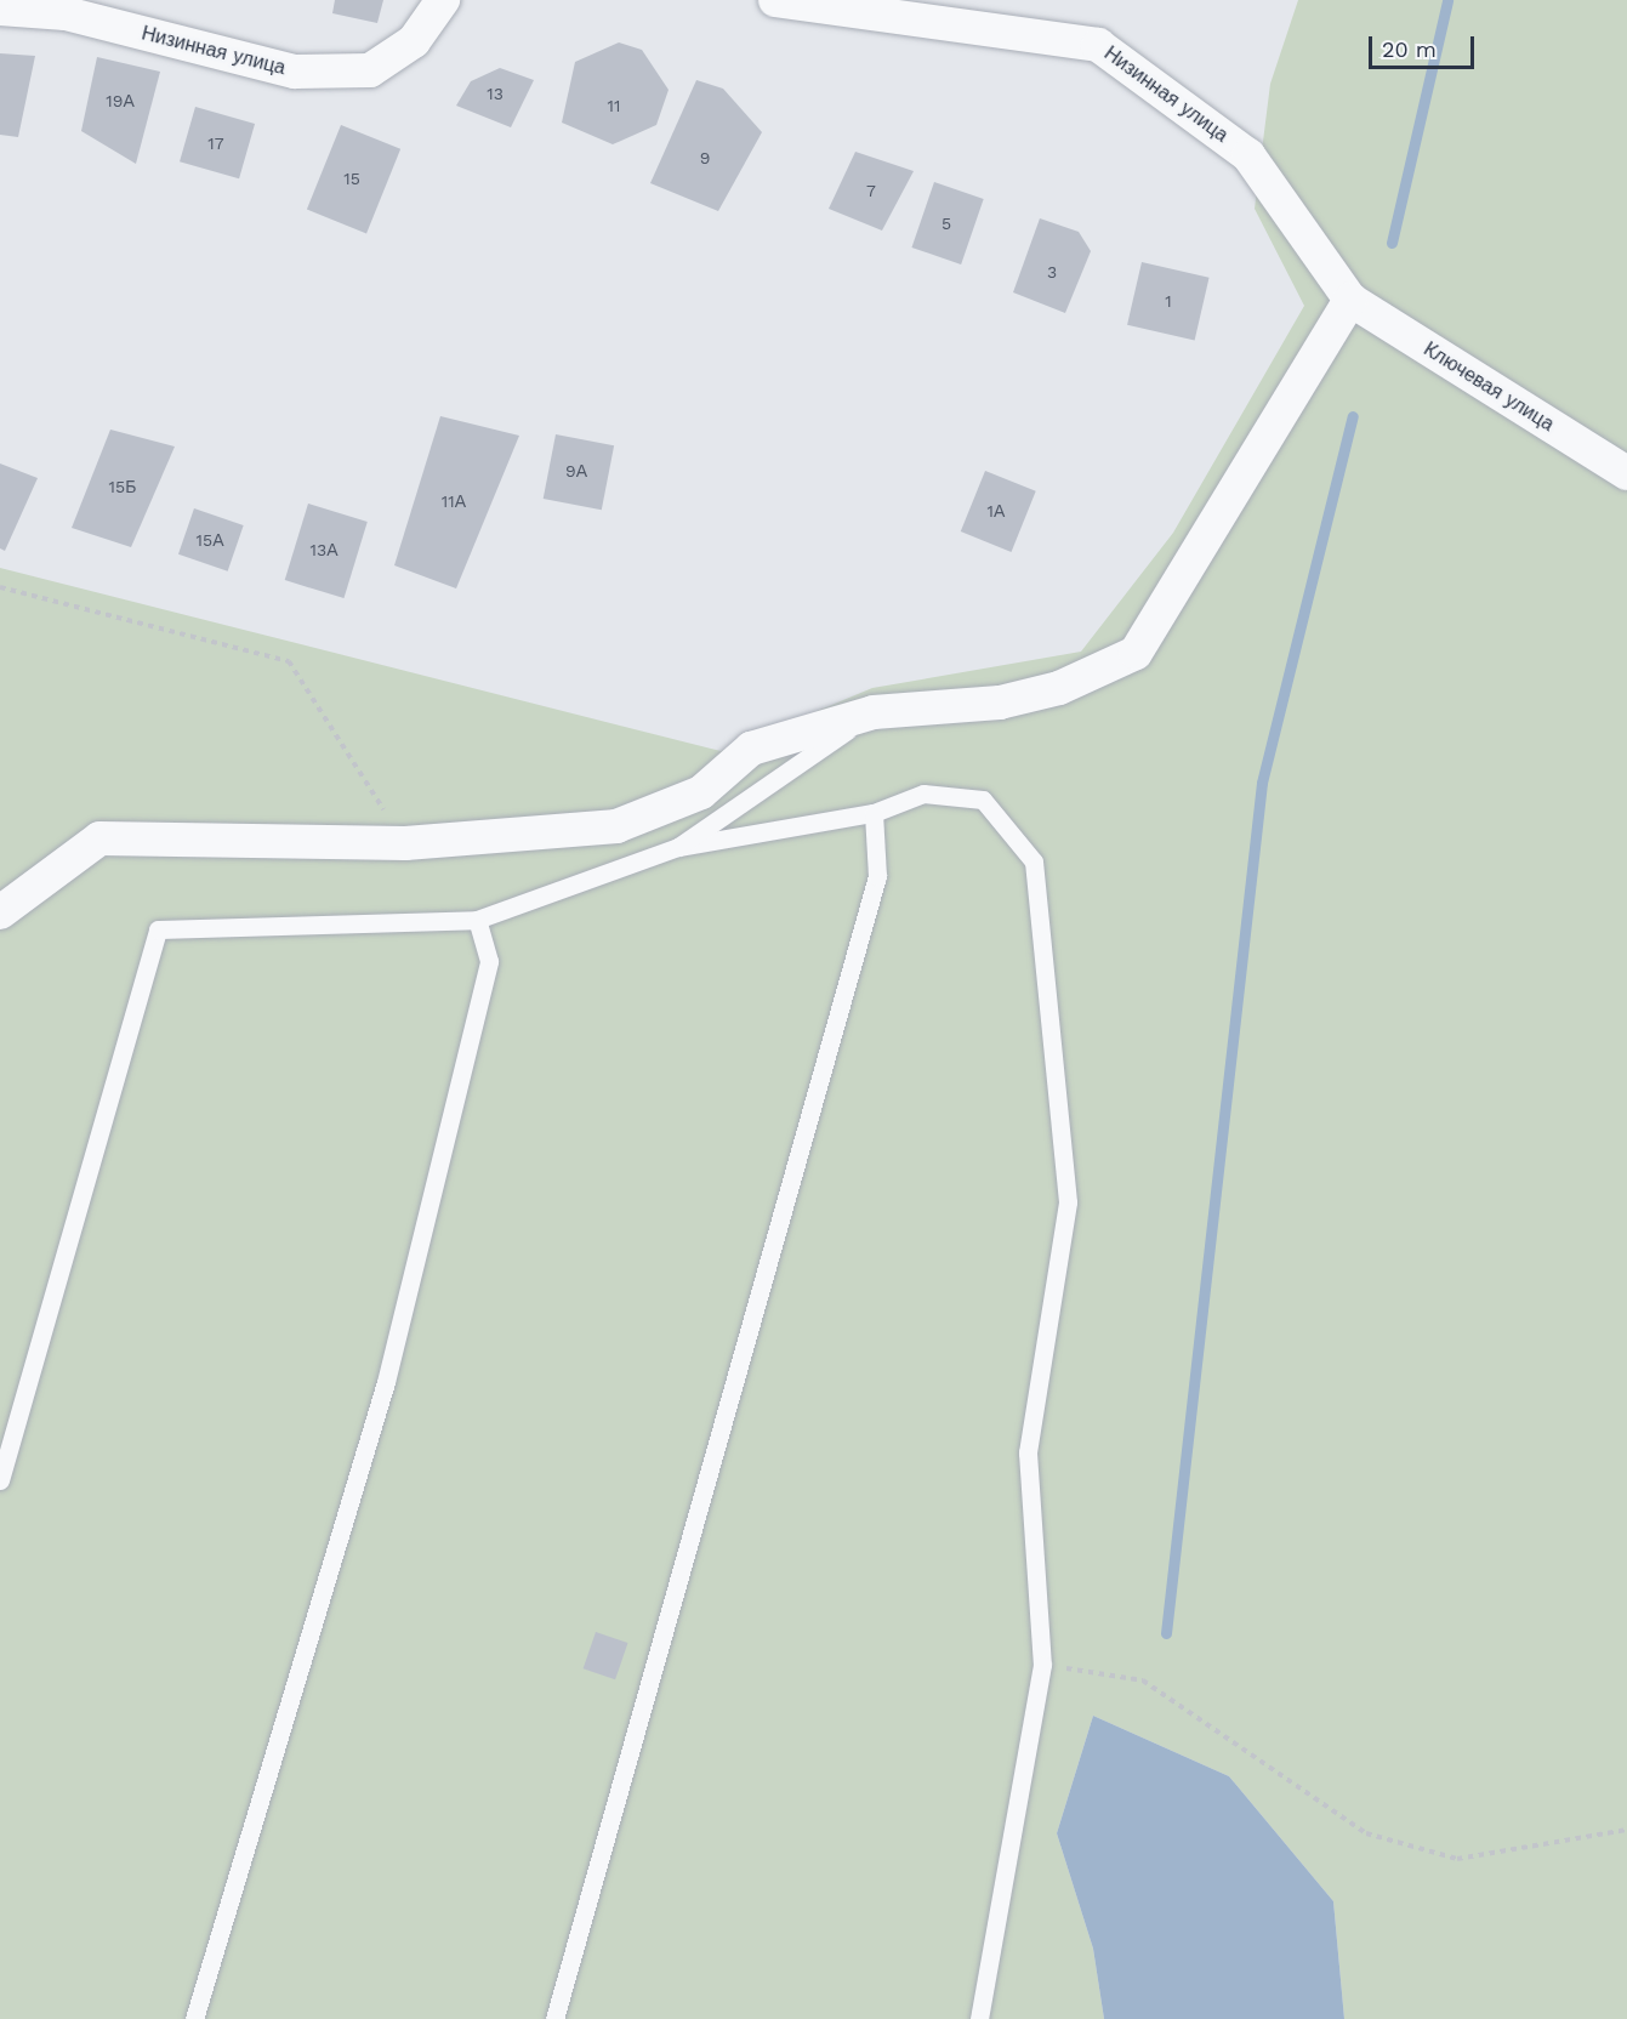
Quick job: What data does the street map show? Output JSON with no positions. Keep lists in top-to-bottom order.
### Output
{
  "streets": {
    "street": ["Низинная улица", "Ключевая улица"]
  },
  "crossings": [
    ["Низинная улица", "Ключевая улица"]
  ],
  "house_numbers": [
    "13",
    "19А",
    "11",
    "17",
    "9",
    "15",
    "7",
    "5",
    "3",
    "1",
    "9А",
    "15Б",
    "11А",
    "1А",
    "15А",
    "13А"
  ],
  "scale_bar": "20 m"
}
